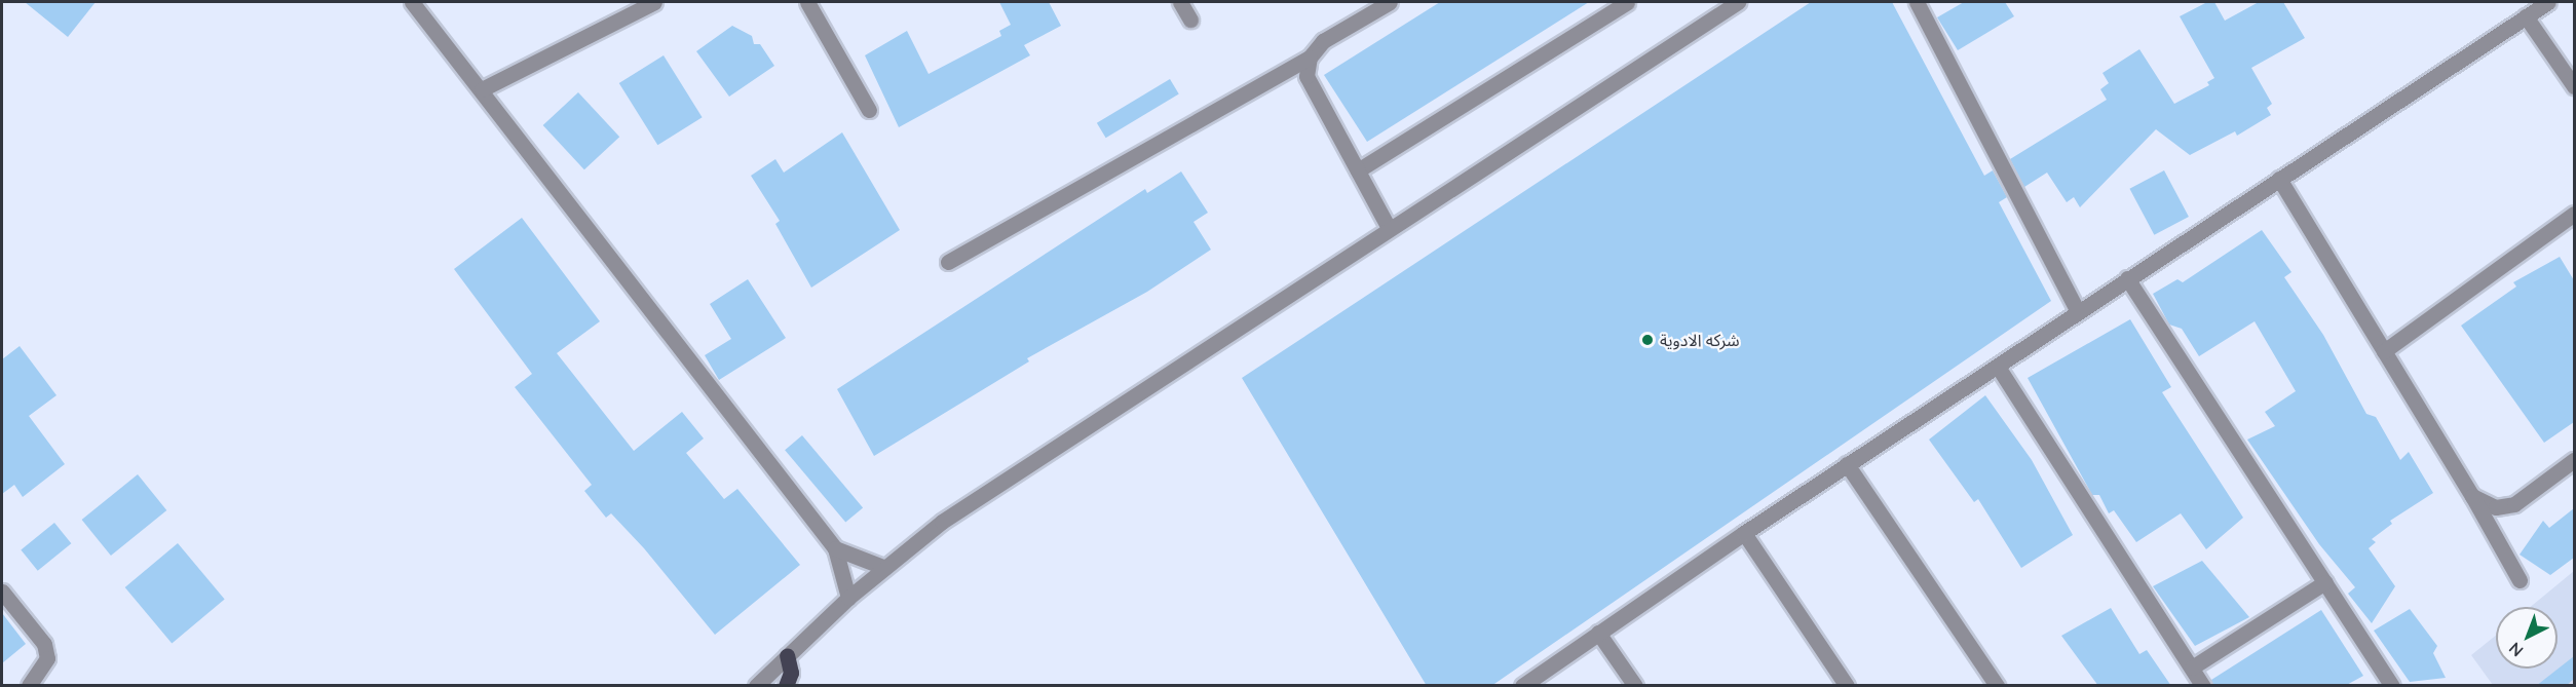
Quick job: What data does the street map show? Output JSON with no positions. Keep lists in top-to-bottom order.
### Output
{
  "places": ["شركه الادوية"],
  "north": "bottom left"
}
